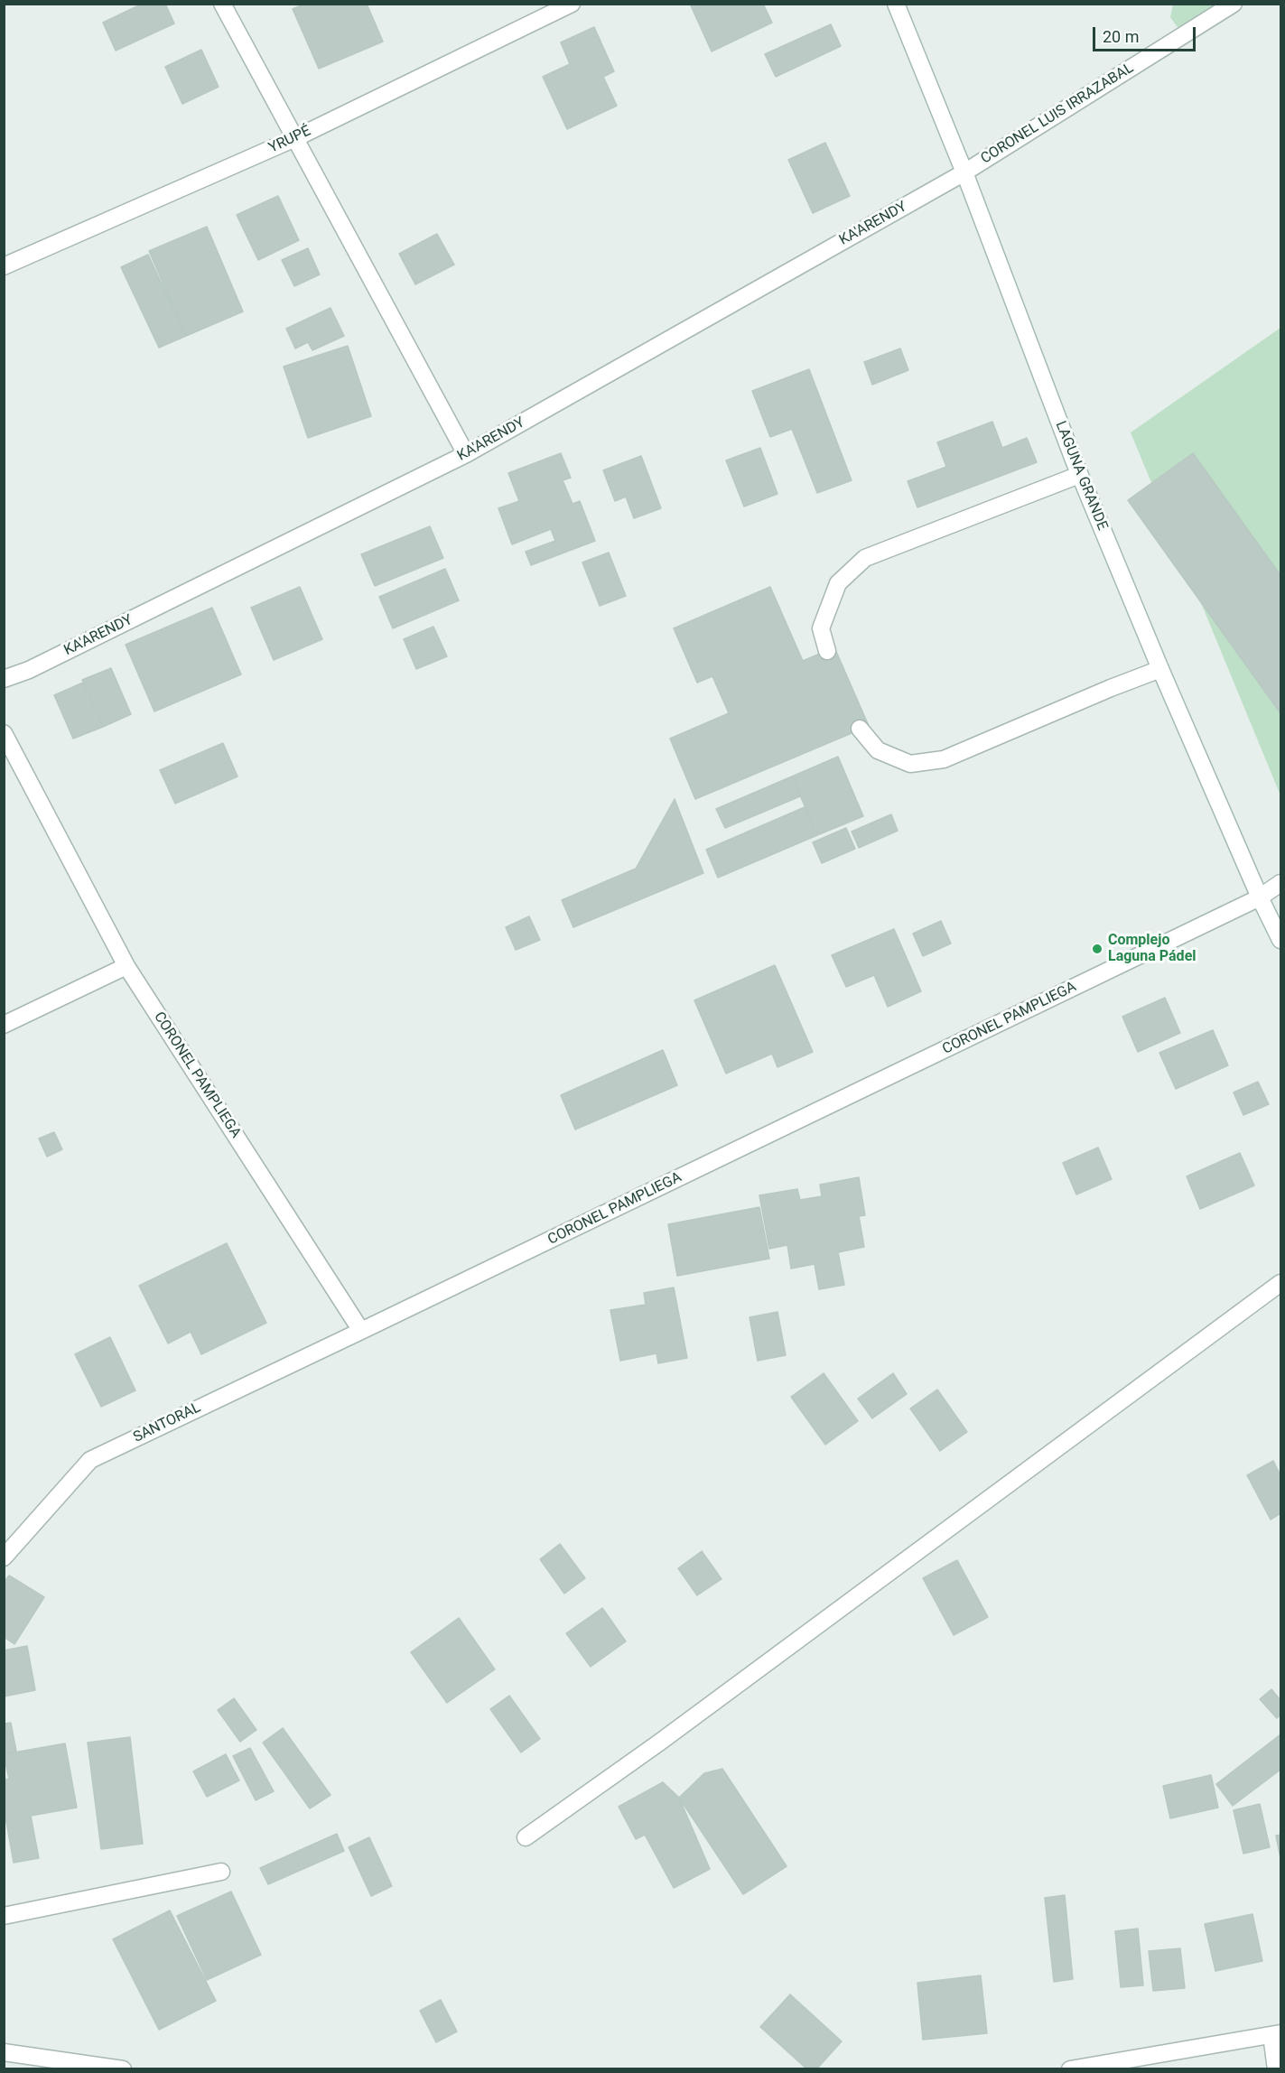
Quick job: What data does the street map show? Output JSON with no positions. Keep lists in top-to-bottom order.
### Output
{
  "streets": {
    "street": [
      "CORONEL LUIS IRRAZABAL",
      "YRUPÉ",
      "KA'ARENDY",
      "LAGUNA GRANDE",
      "CORONEL PAMPLIEGA",
      "SANTORAL"
    ]
  },
  "crossings": [
    ["CORONEL LUIS IRRAZABAL", "KA'ARENDY"],
    ["CORONEL LUIS IRRAZABAL", "LAGUNA GRANDE"],
    ["KA'ARENDY", "LAGUNA GRANDE"],
    ["LAGUNA GRANDE", "CORONEL PAMPLIEGA"],
    ["CORONEL PAMPLIEGA", "SANTORAL"]
  ],
  "places": ["Complejo Laguna Pádel"],
  "scale_bar": "20 m"
}
